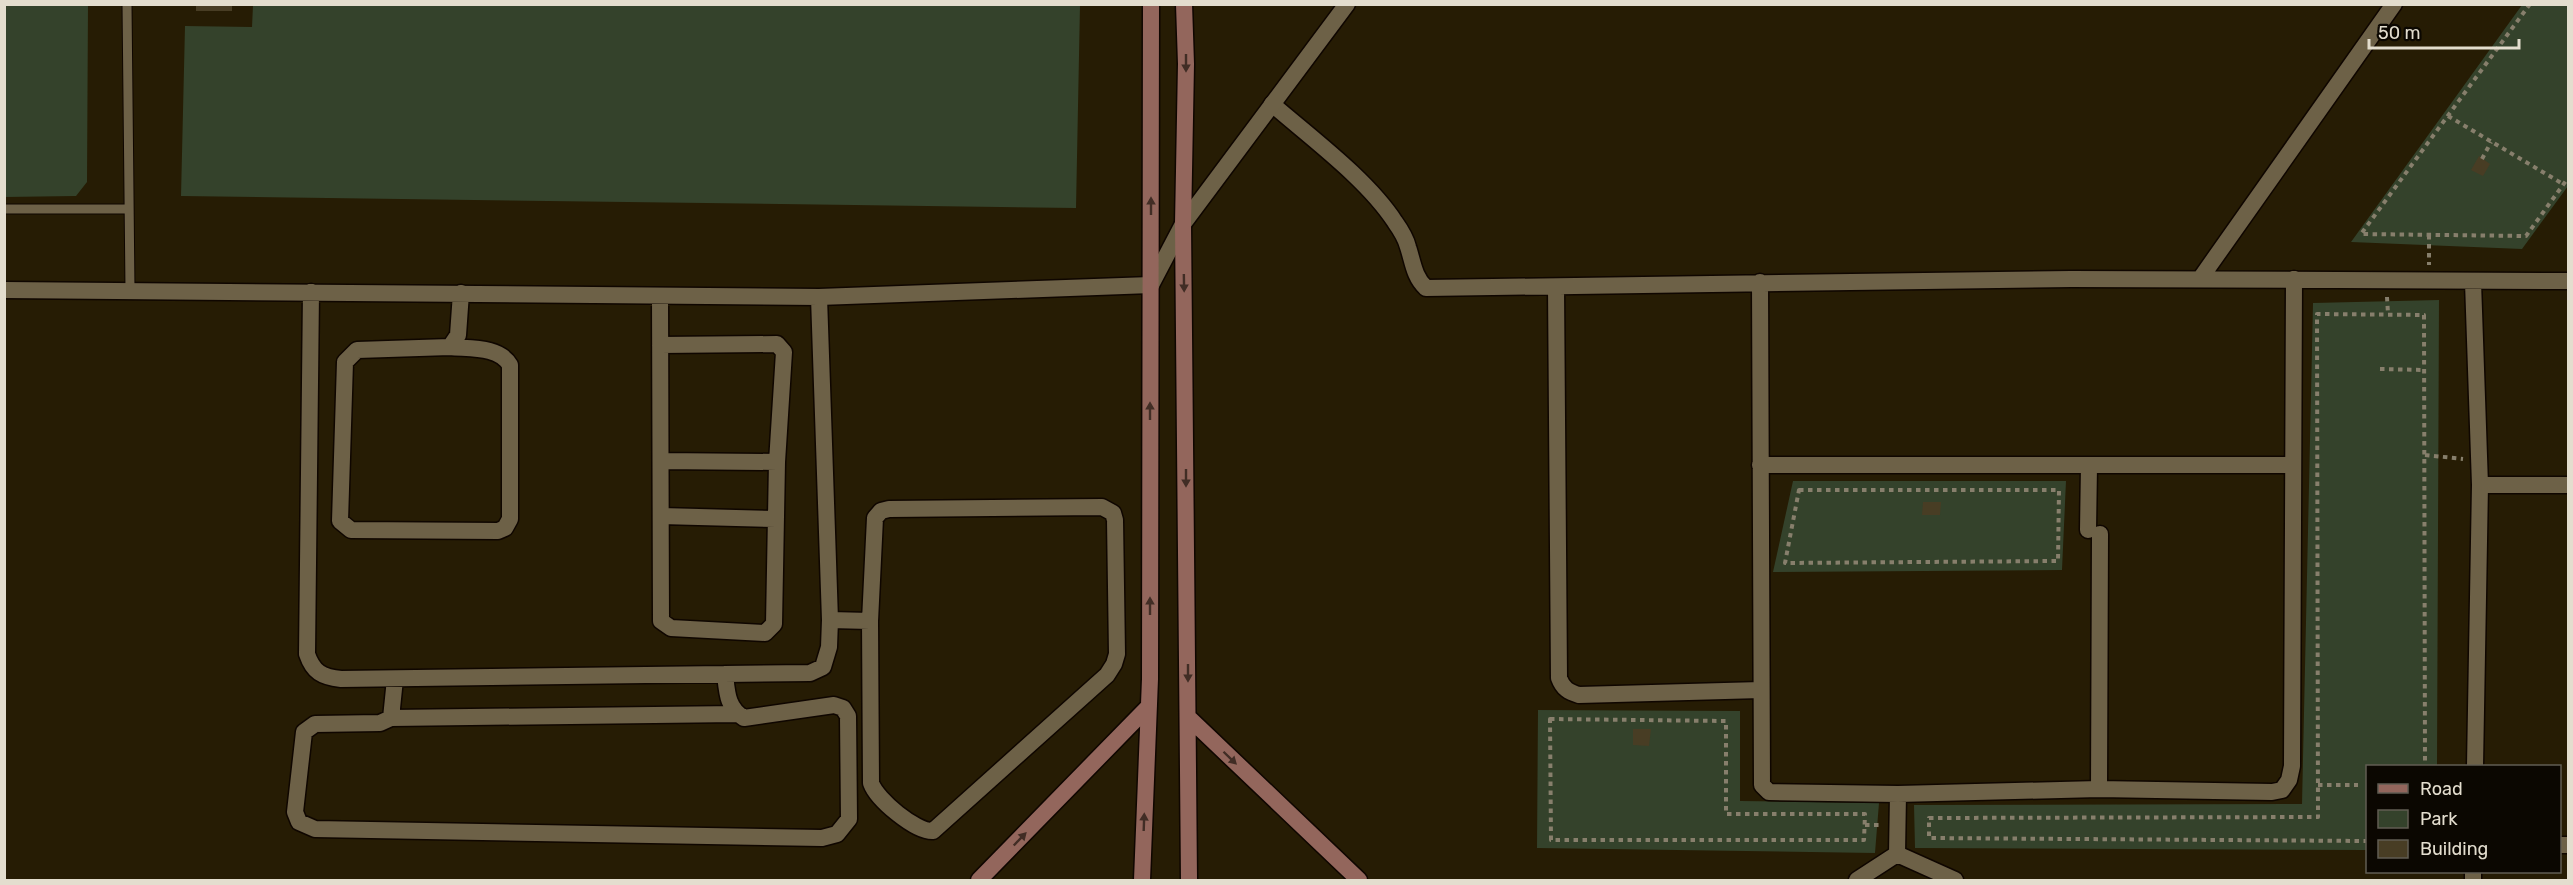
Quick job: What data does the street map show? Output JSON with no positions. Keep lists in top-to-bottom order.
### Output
{
  "legend": ["Road", "Park", "Building"],
  "scale_bar": "50 m"
}
